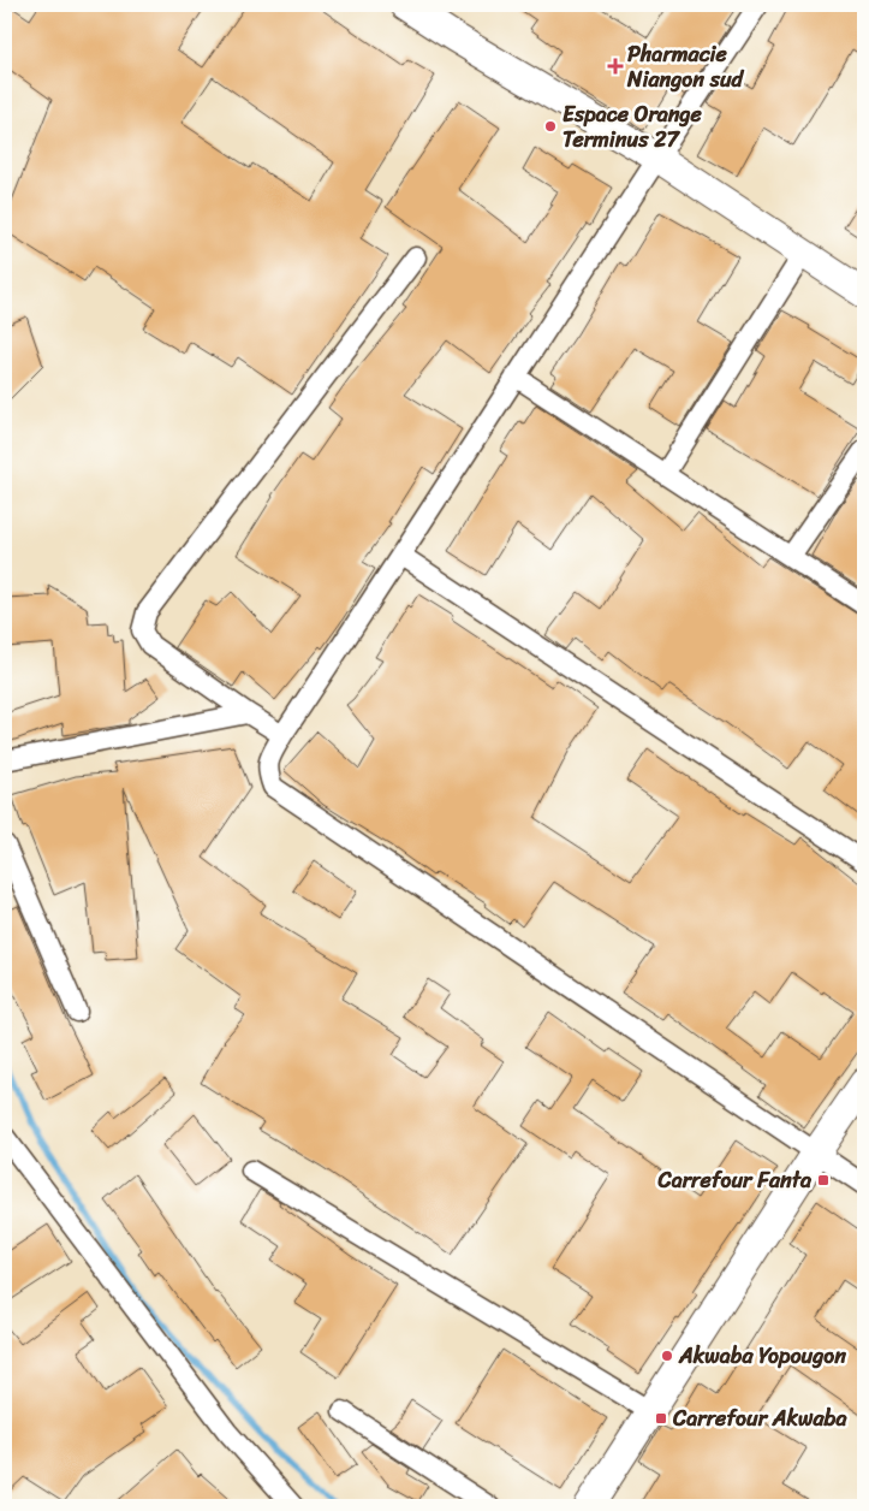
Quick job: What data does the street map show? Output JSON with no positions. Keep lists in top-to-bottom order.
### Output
{
  "places": {
    "health": ["Pharmacie Niangon sud"],
    "other": ["Espace Orange Terminus 27", "Akwaba Yopougon"],
    "transit": ["Carrefour Fanta", "Carrefour Akwaba"]
  }
}
